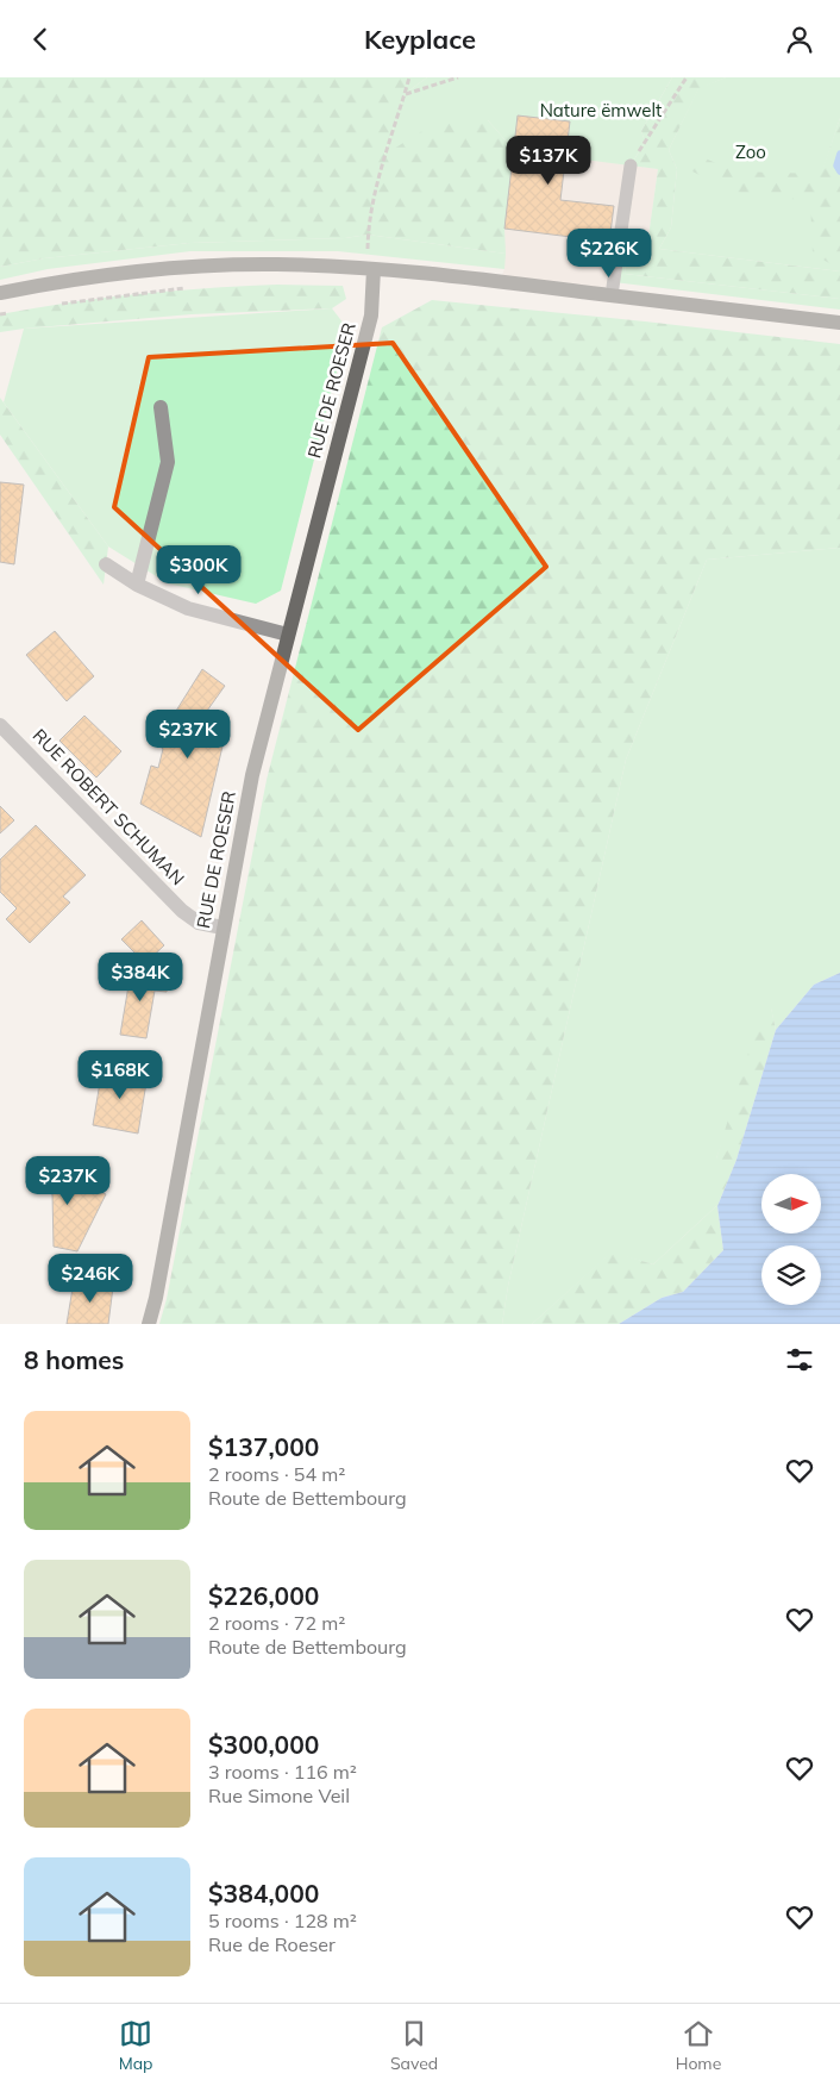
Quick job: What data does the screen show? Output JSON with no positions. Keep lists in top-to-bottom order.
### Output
{
  "streets": {
    "main road": ["RUE DE ROESER"],
    "street": ["RUE ROBERT SCHUMAN"]
  },
  "crossings": [
    ["RUE DE ROESER", "RUE ROBERT SCHUMAN"]
  ],
  "parks": ["Nature ëmwelt", "Zoo"],
  "north": "right",
  "page": {
    "header": "Keyplace",
    "price": [
      "$137K",
      "$226K",
      "$300K",
      "$237K",
      "$384K",
      "$168K",
      "$237K",
      "$246K"
    ],
    "heading": "8 homes",
    "list": [
      {
        "name": "$137,000",
        "note": "2 rooms · 54 m² · Route de Bettembourg"
      },
      {
        "name": "$226,000",
        "note": "2 rooms · 72 m² · Route de Bettembourg"
      },
      {
        "name": "$300,000",
        "note": "3 rooms · 116 m² · Rue Simone Veil"
      },
      {
        "name": "$384,000",
        "note": "5 rooms · 128 m² · Rue de Roeser"
      }
    ],
    "tabs": ["Map", "Saved", "Home"]
  }
}
